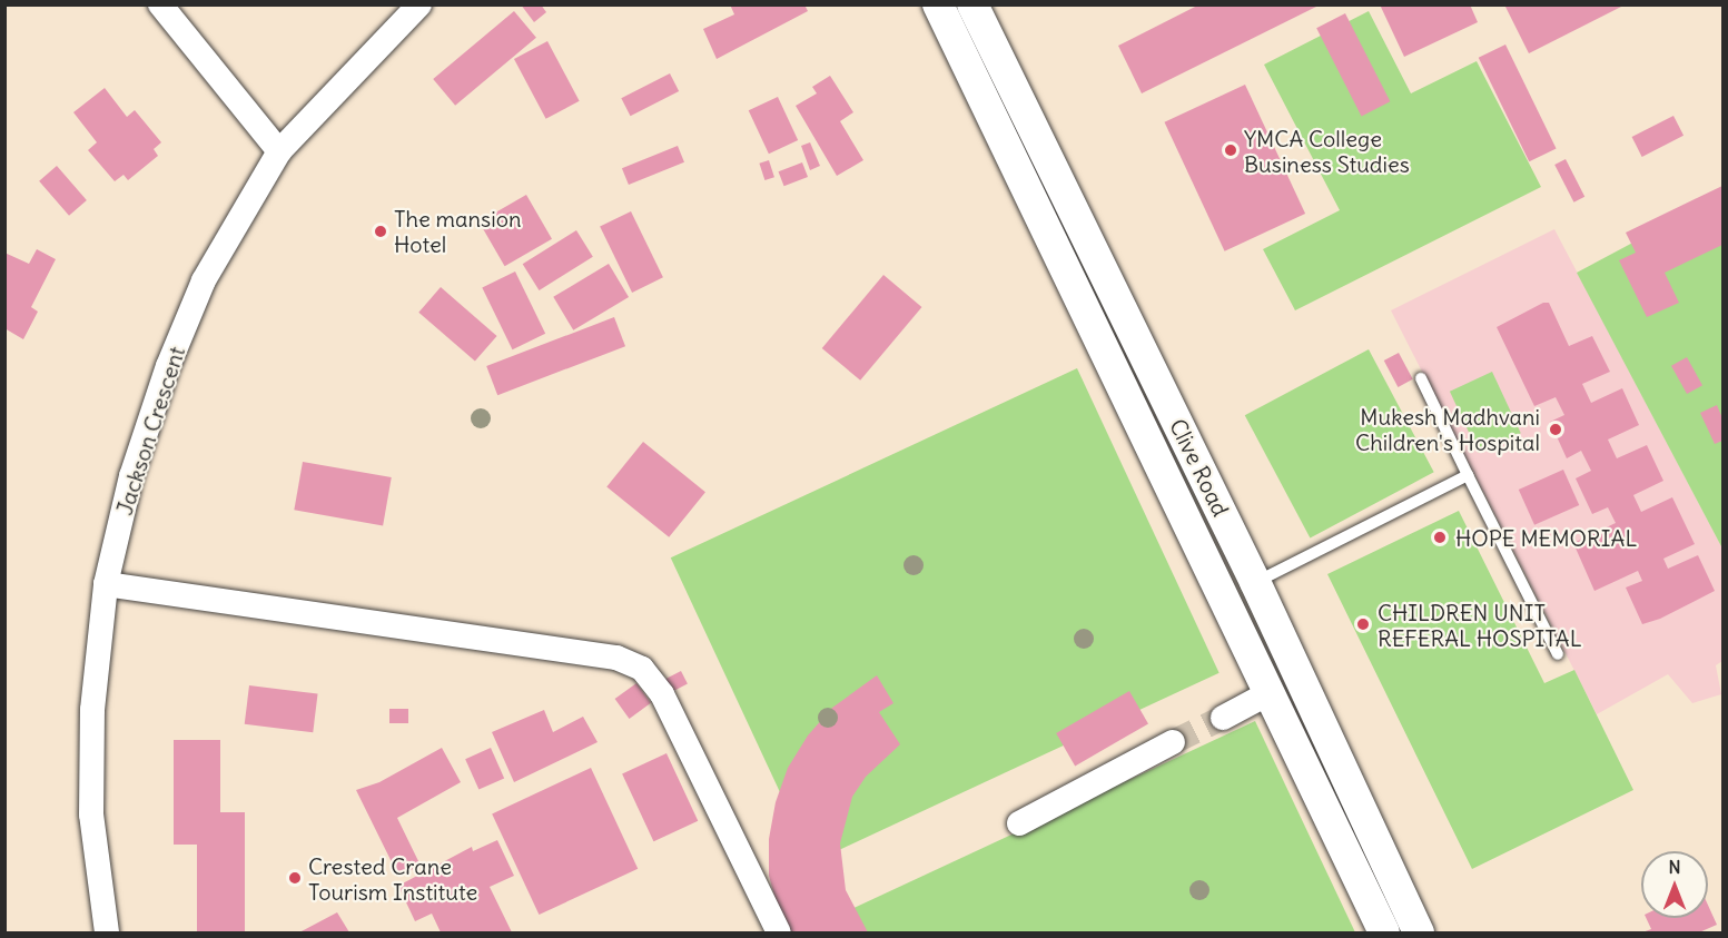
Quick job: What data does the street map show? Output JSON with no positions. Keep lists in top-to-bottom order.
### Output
{
  "streets": {
    "street": ["Jackson Crescent", "Clive Road"]
  },
  "places": [
    "YMCA College Business Studies",
    "The mansion Hotel",
    "Mukesh Madhvani Children's Hospital",
    "HOPE MEMORIAL",
    "CHILDREN UNIT REFERAL HOSPITAL",
    "Crested Crane Tourism Institute"
  ],
  "north": "top"
}
